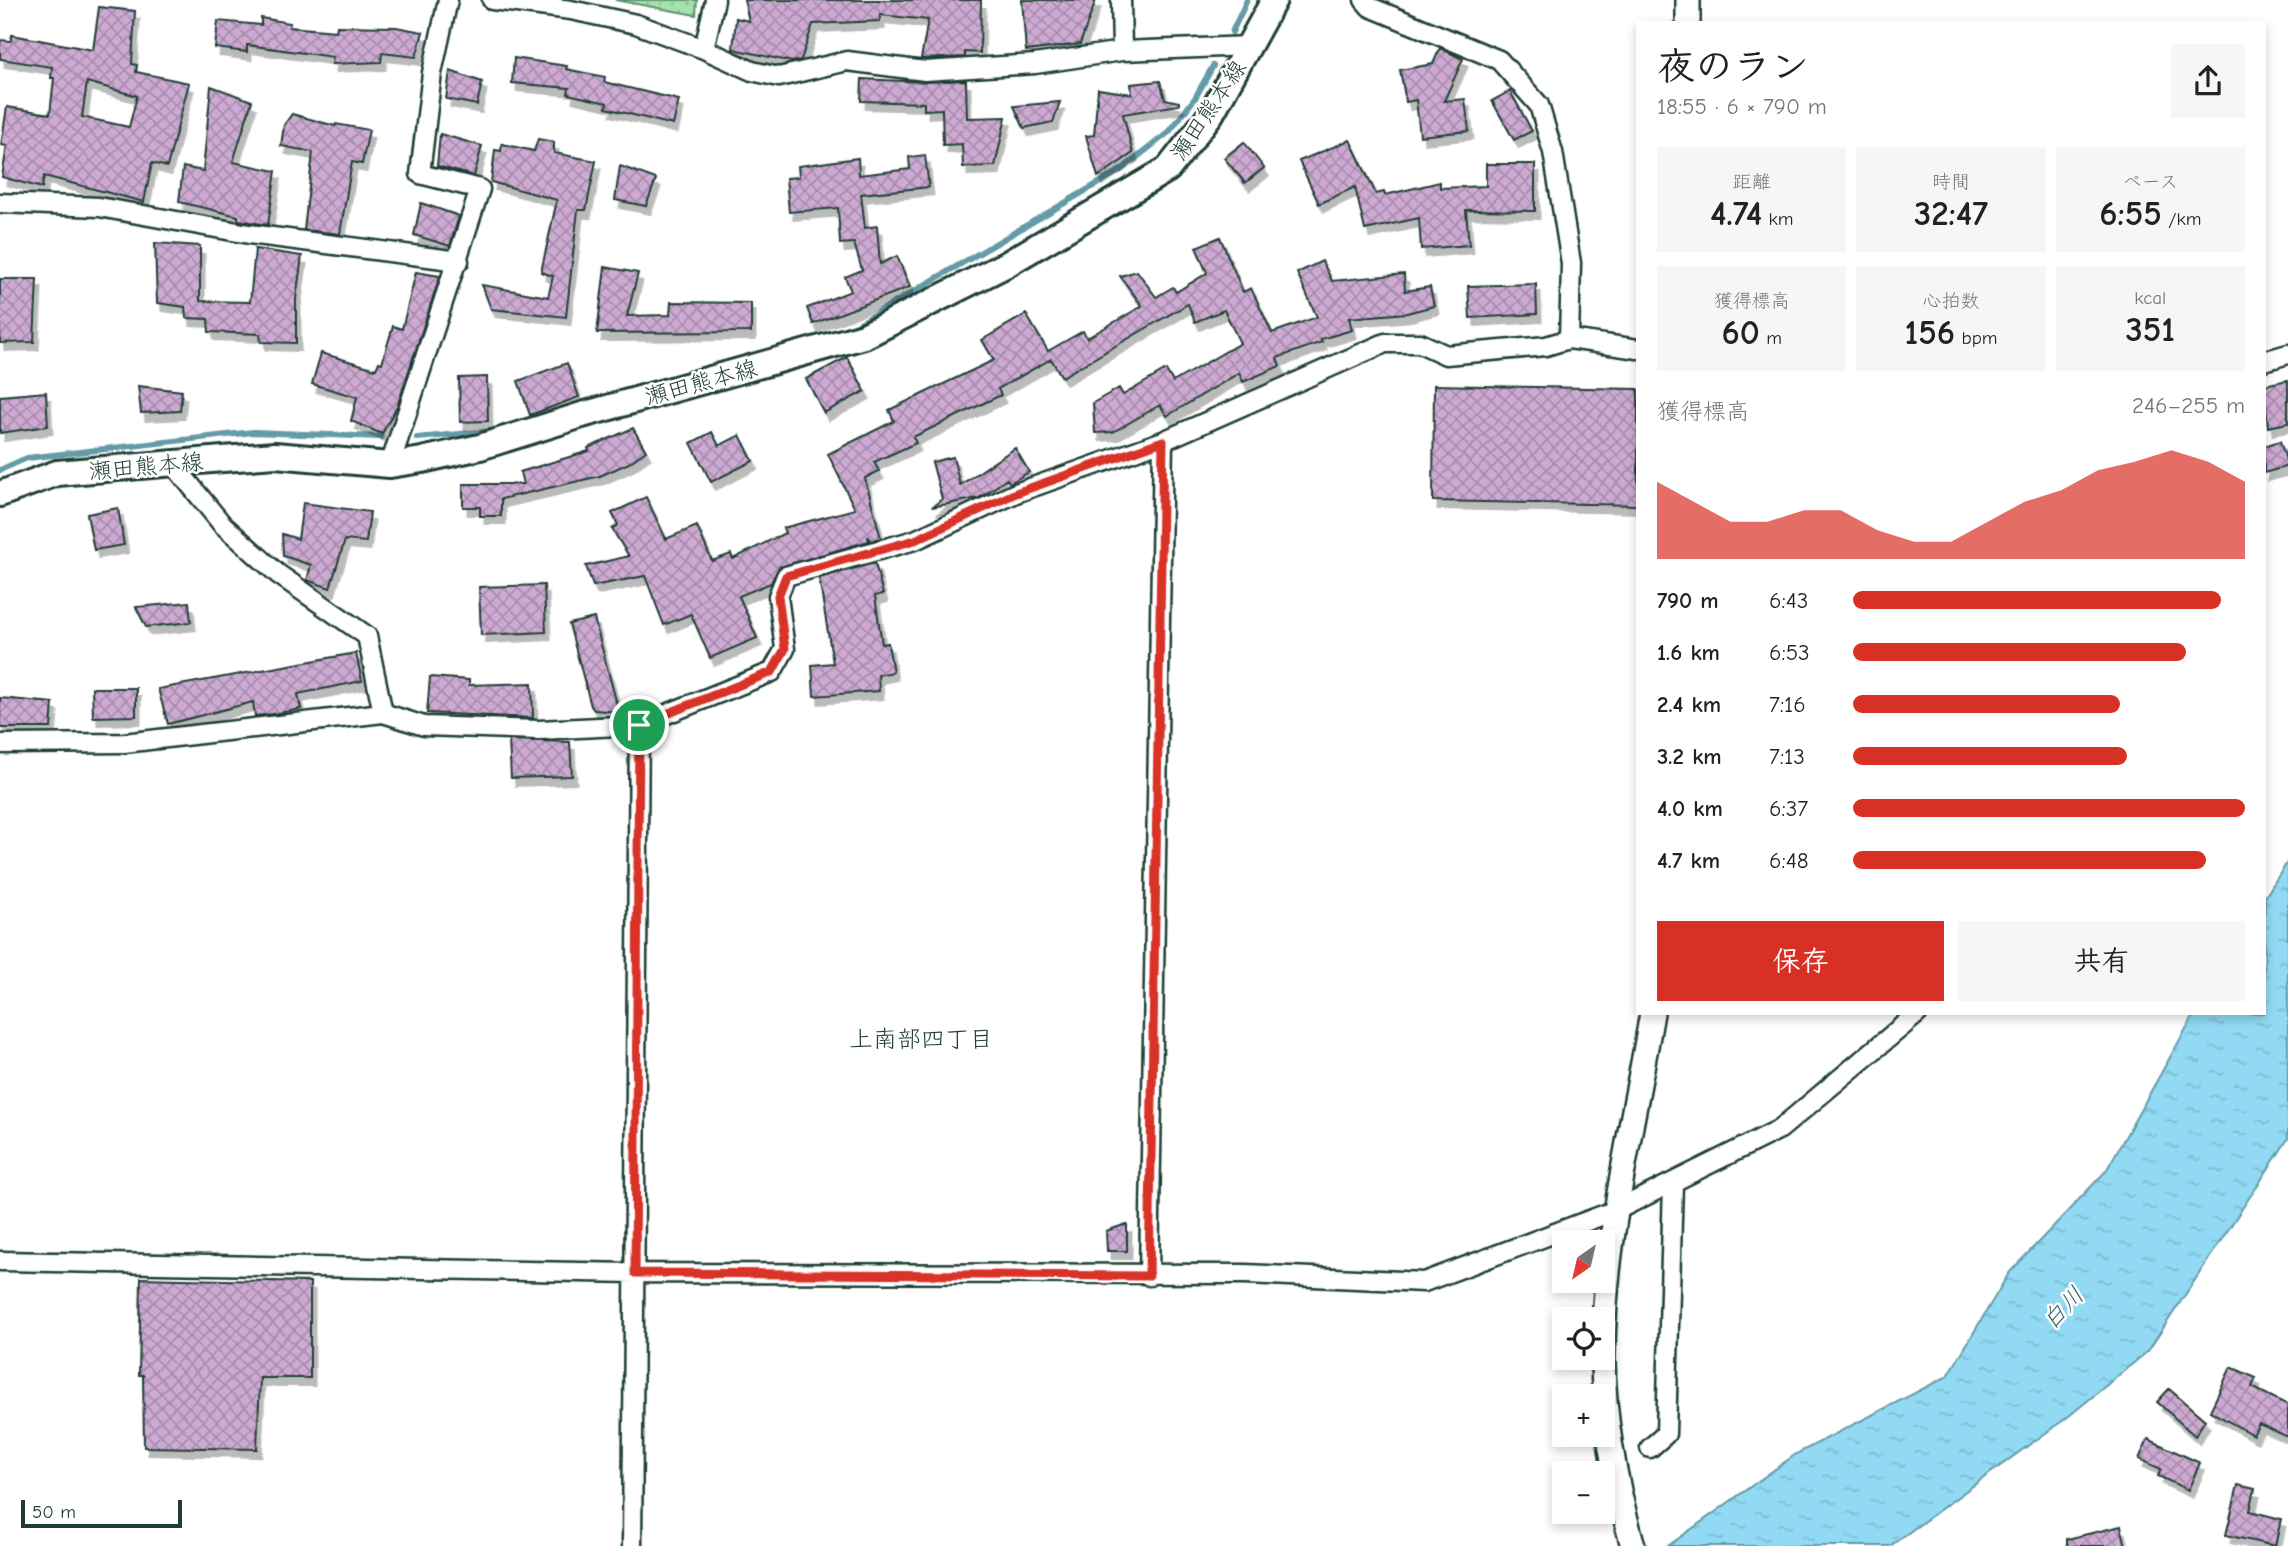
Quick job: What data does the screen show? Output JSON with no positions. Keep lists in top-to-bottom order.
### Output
{
  "streets": {
    "main road": ["瀬田熊本線"]
  },
  "districts": ["上南部四丁目"],
  "water": ["白川"],
  "scale_bar": "50 m",
  "north": "bottom left",
  "page": {
    "heading": ["夜のラン", "18:55 · 6 × 790 m"],
    "stats": [
      ["距離", "4.74 km"],
      ["時間", "32:47"],
      ["ペース", "6:55 /km"],
      ["獲得標高", "60 m"],
      ["心拍数", "156 bpm"],
      ["kcal", "351"]
    ],
    "chart": ["獲得標高", "246–255 m"],
    "list": [
      {
        "name": "790 m",
        "note": "6:43"
      },
      {
        "name": "1.6 km",
        "note": "6:53"
      },
      {
        "name": "2.4 km",
        "note": "7:16"
      },
      {
        "name": "3.2 km",
        "note": "7:13"
      },
      {
        "name": "4.0 km",
        "note": "6:37"
      },
      {
        "name": "4.7 km",
        "note": "6:48"
      }
    ],
    "buttons": ["保存", "共有"],
    "map_buttons": ["+", "−"],
    "scale": "50 m"
  }
}
